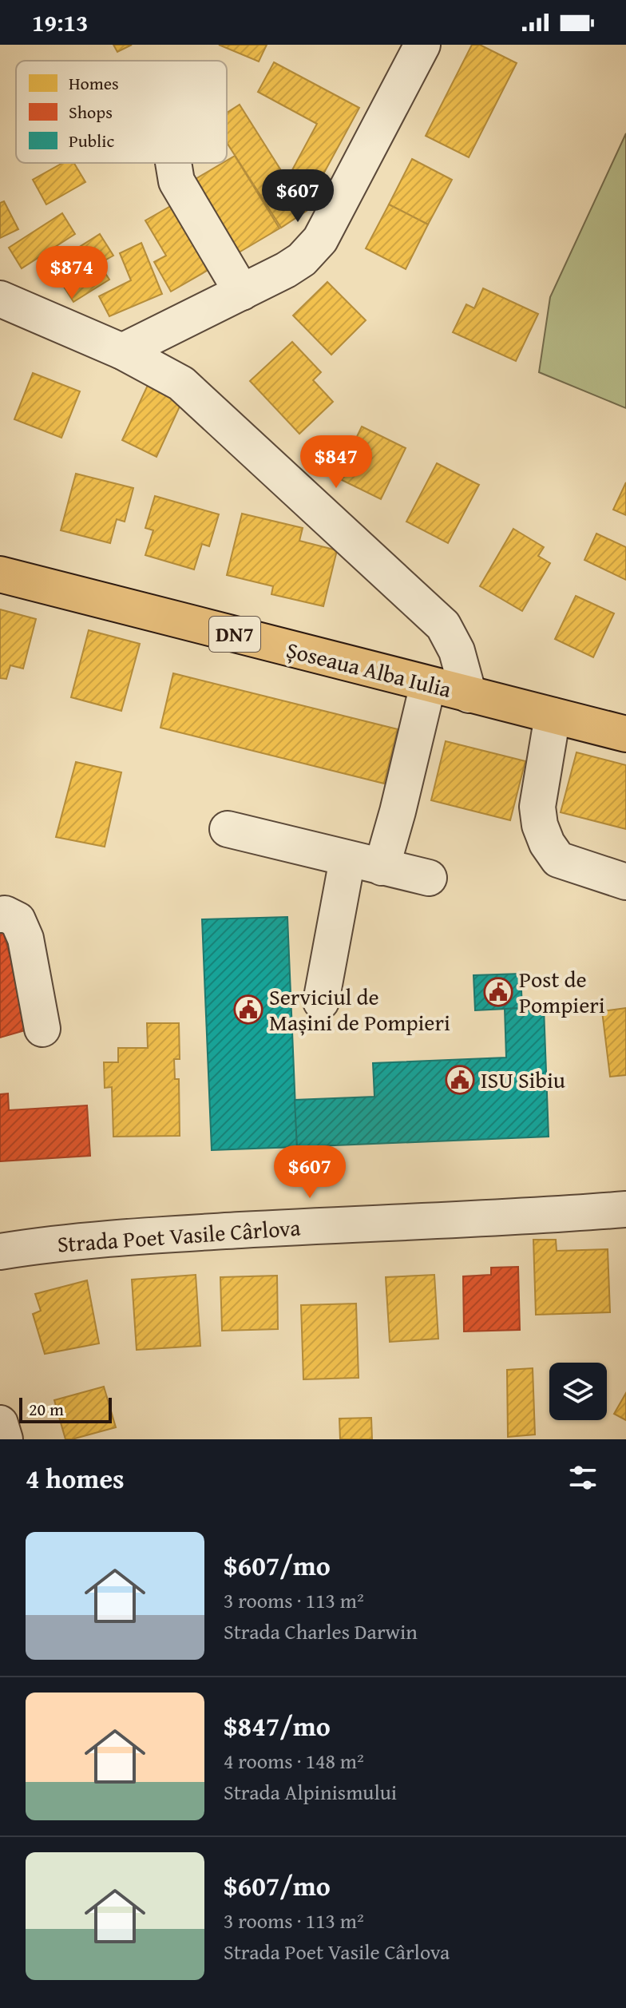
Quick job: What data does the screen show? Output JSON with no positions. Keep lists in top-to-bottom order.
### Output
{
  "streets": {
    "main road": ["DN7", "Șoseaua Alba Iulia"],
    "street": ["Strada Poet Vasile Cârlova"]
  },
  "places": {
    "public building": ["Post de Pompieri", "Serviciul de Mașini de Pompieri", "ISU Sibiu"]
  },
  "legend": ["Homes", "Shops", "Public"],
  "scale_bar": "20 m",
  "page": {
    "status": "19:13",
    "price": [
      "$607",
      "$874",
      "$847",
      "$607"
    ],
    "scale": "20 m",
    "heading": "4 homes",
    "list": [
      {
        "name": "$607/mo",
        "note": "3 rooms · 113 m² · Strada Charles Darwin"
      },
      {
        "name": "$847/mo",
        "note": "4 rooms · 148 m² · Strada Alpinismului"
      },
      {
        "name": "$607/mo",
        "note": "3 rooms · 113 m² · Strada Poet Vasile Cârlova"
      }
    ]
  }
}
